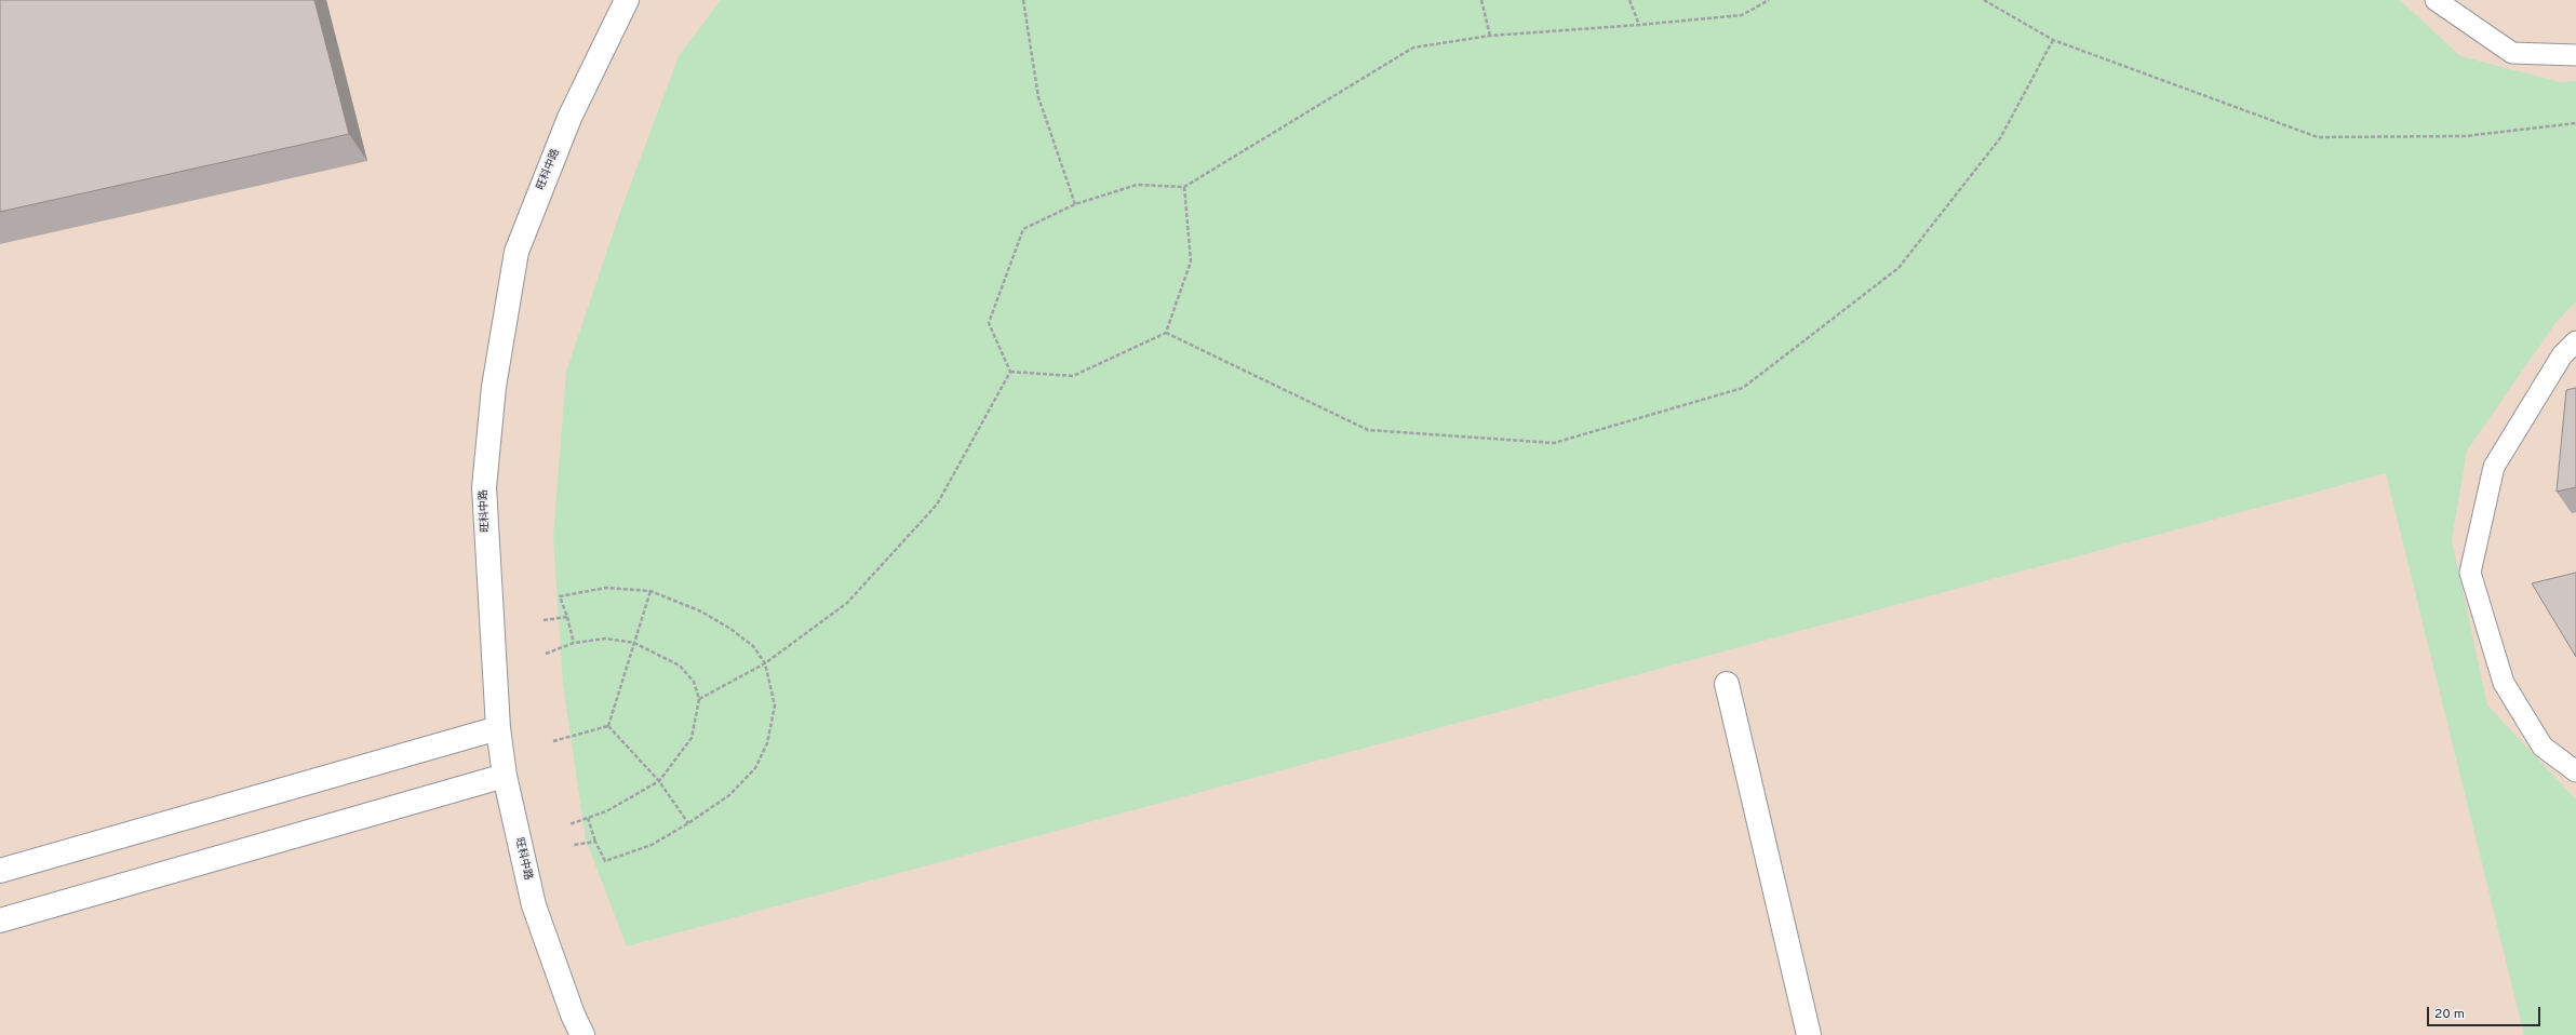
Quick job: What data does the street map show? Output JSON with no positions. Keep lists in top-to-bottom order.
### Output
{
  "streets": {
    "street": ["旺科中路"]
  },
  "scale_bar": "20 m"
}
